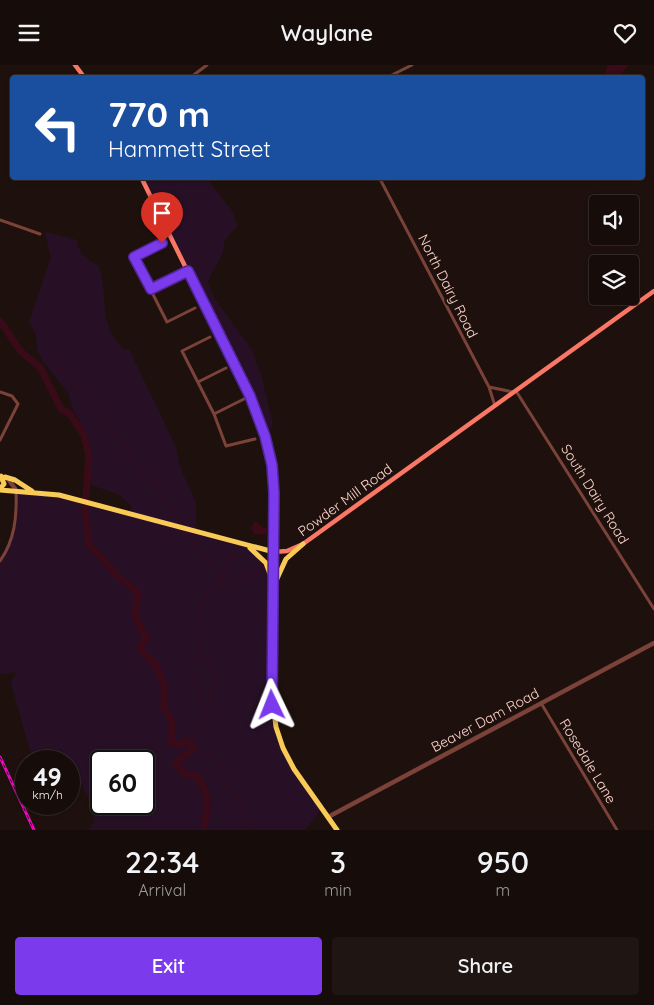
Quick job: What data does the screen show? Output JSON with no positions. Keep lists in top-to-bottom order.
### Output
{
  "streets": {
    "main road": ["Powder Mill Road"],
    "street": [
      "North Dairy Road",
      "South Dairy Road",
      "Beaver Dam Road",
      "Rosedale Lane"
    ]
  },
  "crossings": [
    ["North Dairy Road", "Powder Mill Road"],
    ["South Dairy Road", "Powder Mill Road"],
    ["Beaver Dam Road", "Rosedale Lane"]
  ],
  "page": {
    "header": "Waylane",
    "turn": ["770 m", "Hammett Street"],
    "speed": "49 km/h",
    "limit": "60",
    "eta": [
      "22:34",
      "Arrival",
      "3",
      "min",
      "950",
      "m"
    ],
    "buttons": ["Exit", "Share"]
  }
}
